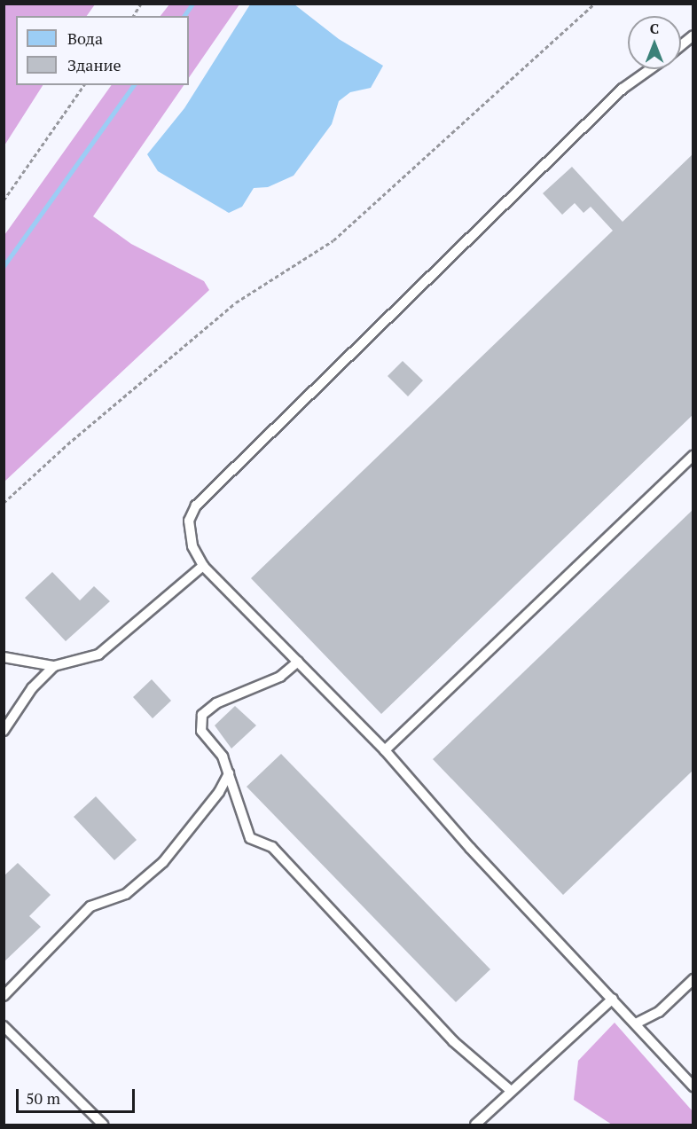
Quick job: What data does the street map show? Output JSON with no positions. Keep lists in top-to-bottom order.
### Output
{
  "legend": ["Вода", "Здание"],
  "scale_bar": "50 m",
  "north": "top"
}
